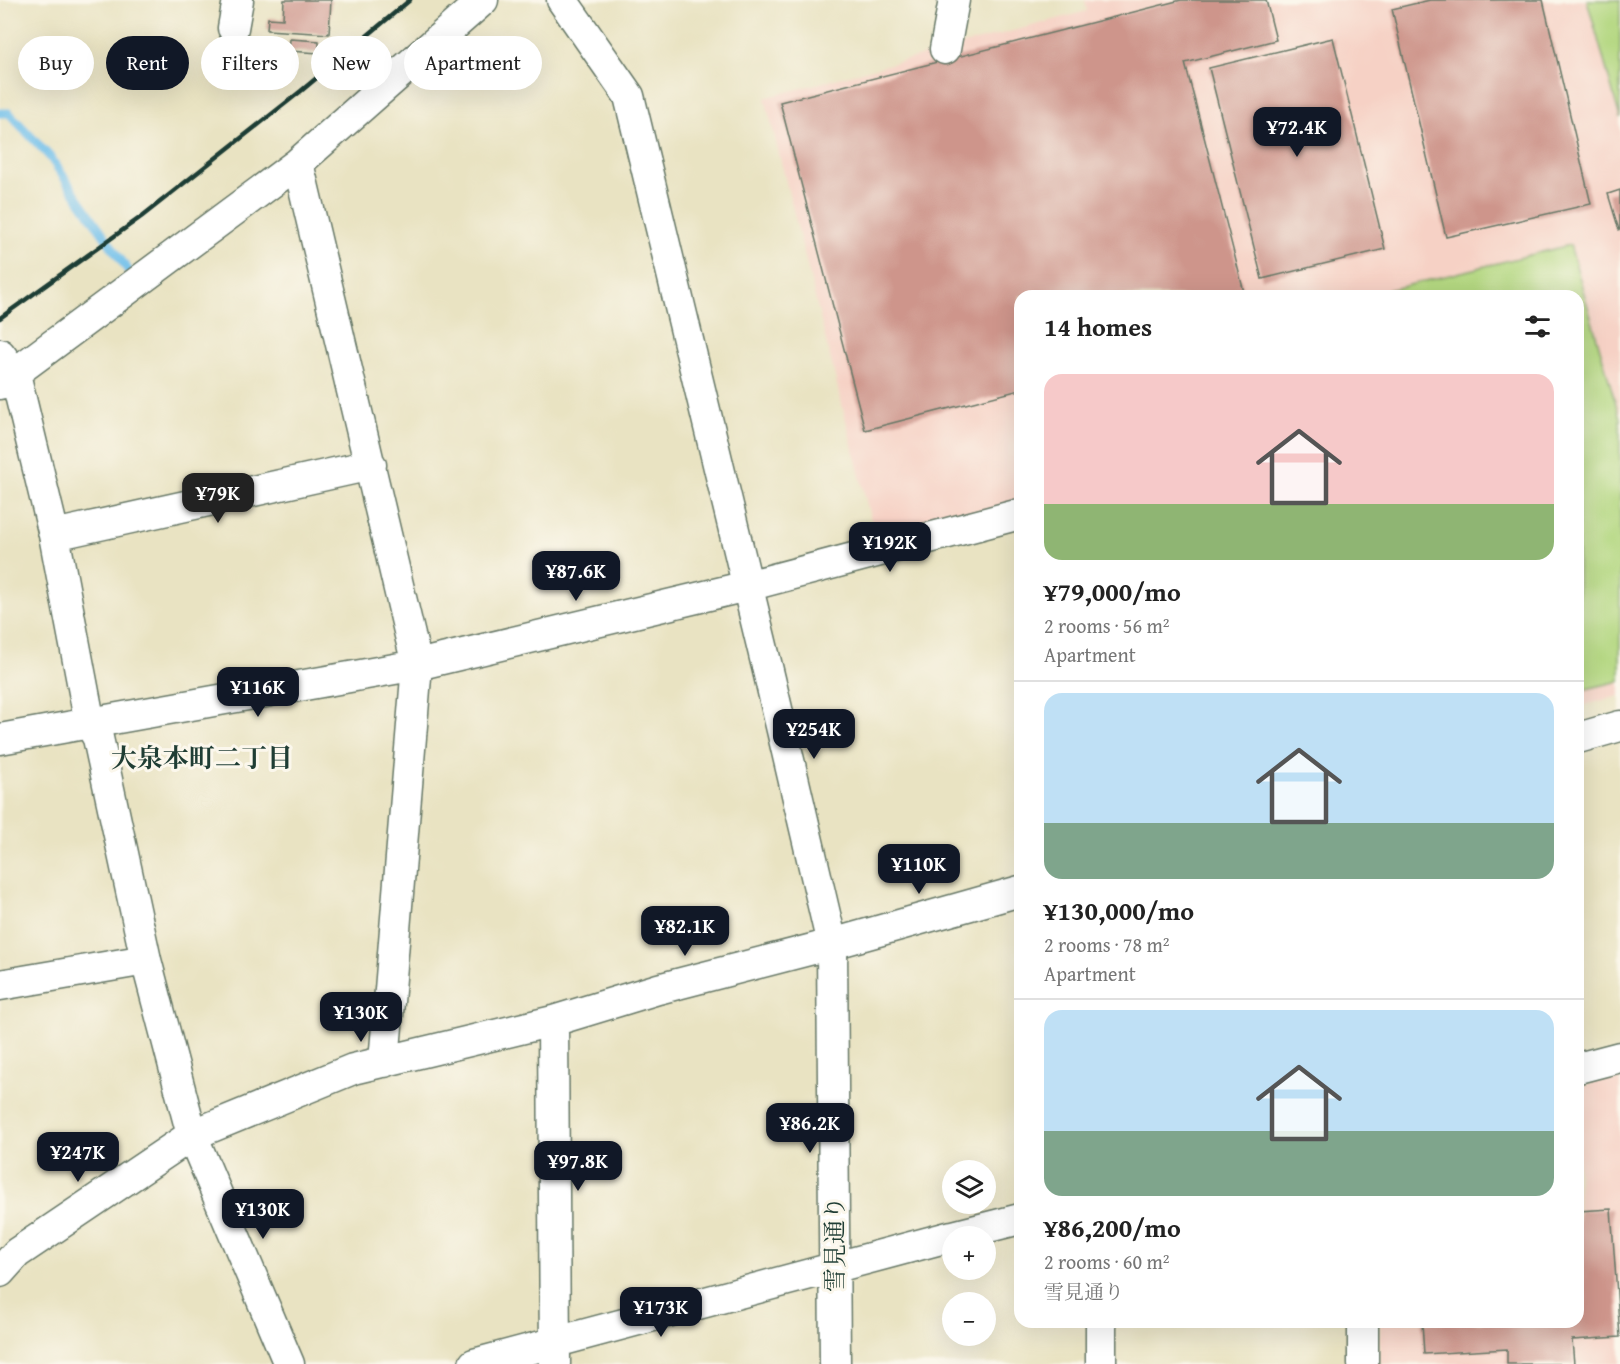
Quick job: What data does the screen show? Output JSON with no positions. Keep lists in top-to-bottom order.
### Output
{
  "streets": {
    "street": ["雪見通り"]
  },
  "districts": ["大泉本町二丁目"],
  "page": {
    "chip": [
      "Buy",
      "Rent",
      "Filters",
      "New",
      "Apartment"
    ],
    "price": [
      "¥72.4K",
      "¥79K",
      "¥192K",
      "¥87.6K",
      "¥116K",
      "¥254K",
      "¥110K",
      "¥82.1K",
      "¥130K",
      "¥86.2K",
      "¥247K",
      "¥97.8K",
      "¥130K",
      "¥173K"
    ],
    "heading": "14 homes",
    "list": [
      {
        "name": "¥79,000/mo",
        "note": "2 rooms · 56 m² · Apartment"
      },
      {
        "name": "¥130,000/mo",
        "note": "2 rooms · 78 m² · Apartment"
      },
      {
        "name": "¥86,200/mo",
        "note": "2 rooms · 60 m² · 雪見通り"
      }
    ],
    "map_buttons": ["+", "−"]
  }
}
